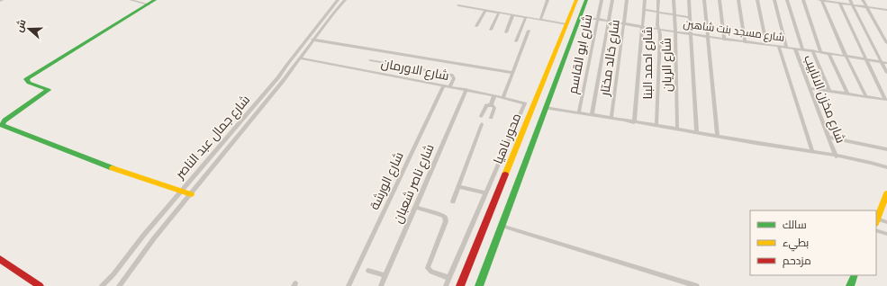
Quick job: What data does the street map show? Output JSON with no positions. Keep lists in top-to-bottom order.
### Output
{
  "streets": {
    "main road": ["محور ناهيا"],
    "street": [
      "شارع مسجد بنت شاهين",
      "شارع ابو القاسم",
      "شارع خالد مختار",
      "شارع احمد البنا",
      "شارع الريان",
      "شارع الاورمان",
      "شارع مخزن الانابيب",
      "شارع جمال عبد الناصر",
      "شارع الورشة",
      "شارع ناصر شعبان"
    ]
  },
  "crossings": [
    ["شارع مسجد بنت شاهين", "شارع ابو القاسم"],
    ["شارع مسجد بنت شاهين", "شارع خالد مختار"],
    ["شارع مسجد بنت شاهين", "شارع احمد البنا"],
    ["شارع مسجد بنت شاهين", "شارع الريان"],
    ["شارع مسجد بنت شاهين", "شارع مخزن الانابيب"],
    ["شارع مسجد بنت شاهين", "محور ناهيا"],
    ["شارع الاورمان", "شارع جمال عبد الناصر"],
    ["شارع الاورمان", "شارع الورشة"],
    ["شارع الاورمان", "شارع ناصر شعبان"]
  ],
  "legend": ["سالك", "بطيء", "مزدحم"],
  "north": "left"
}
